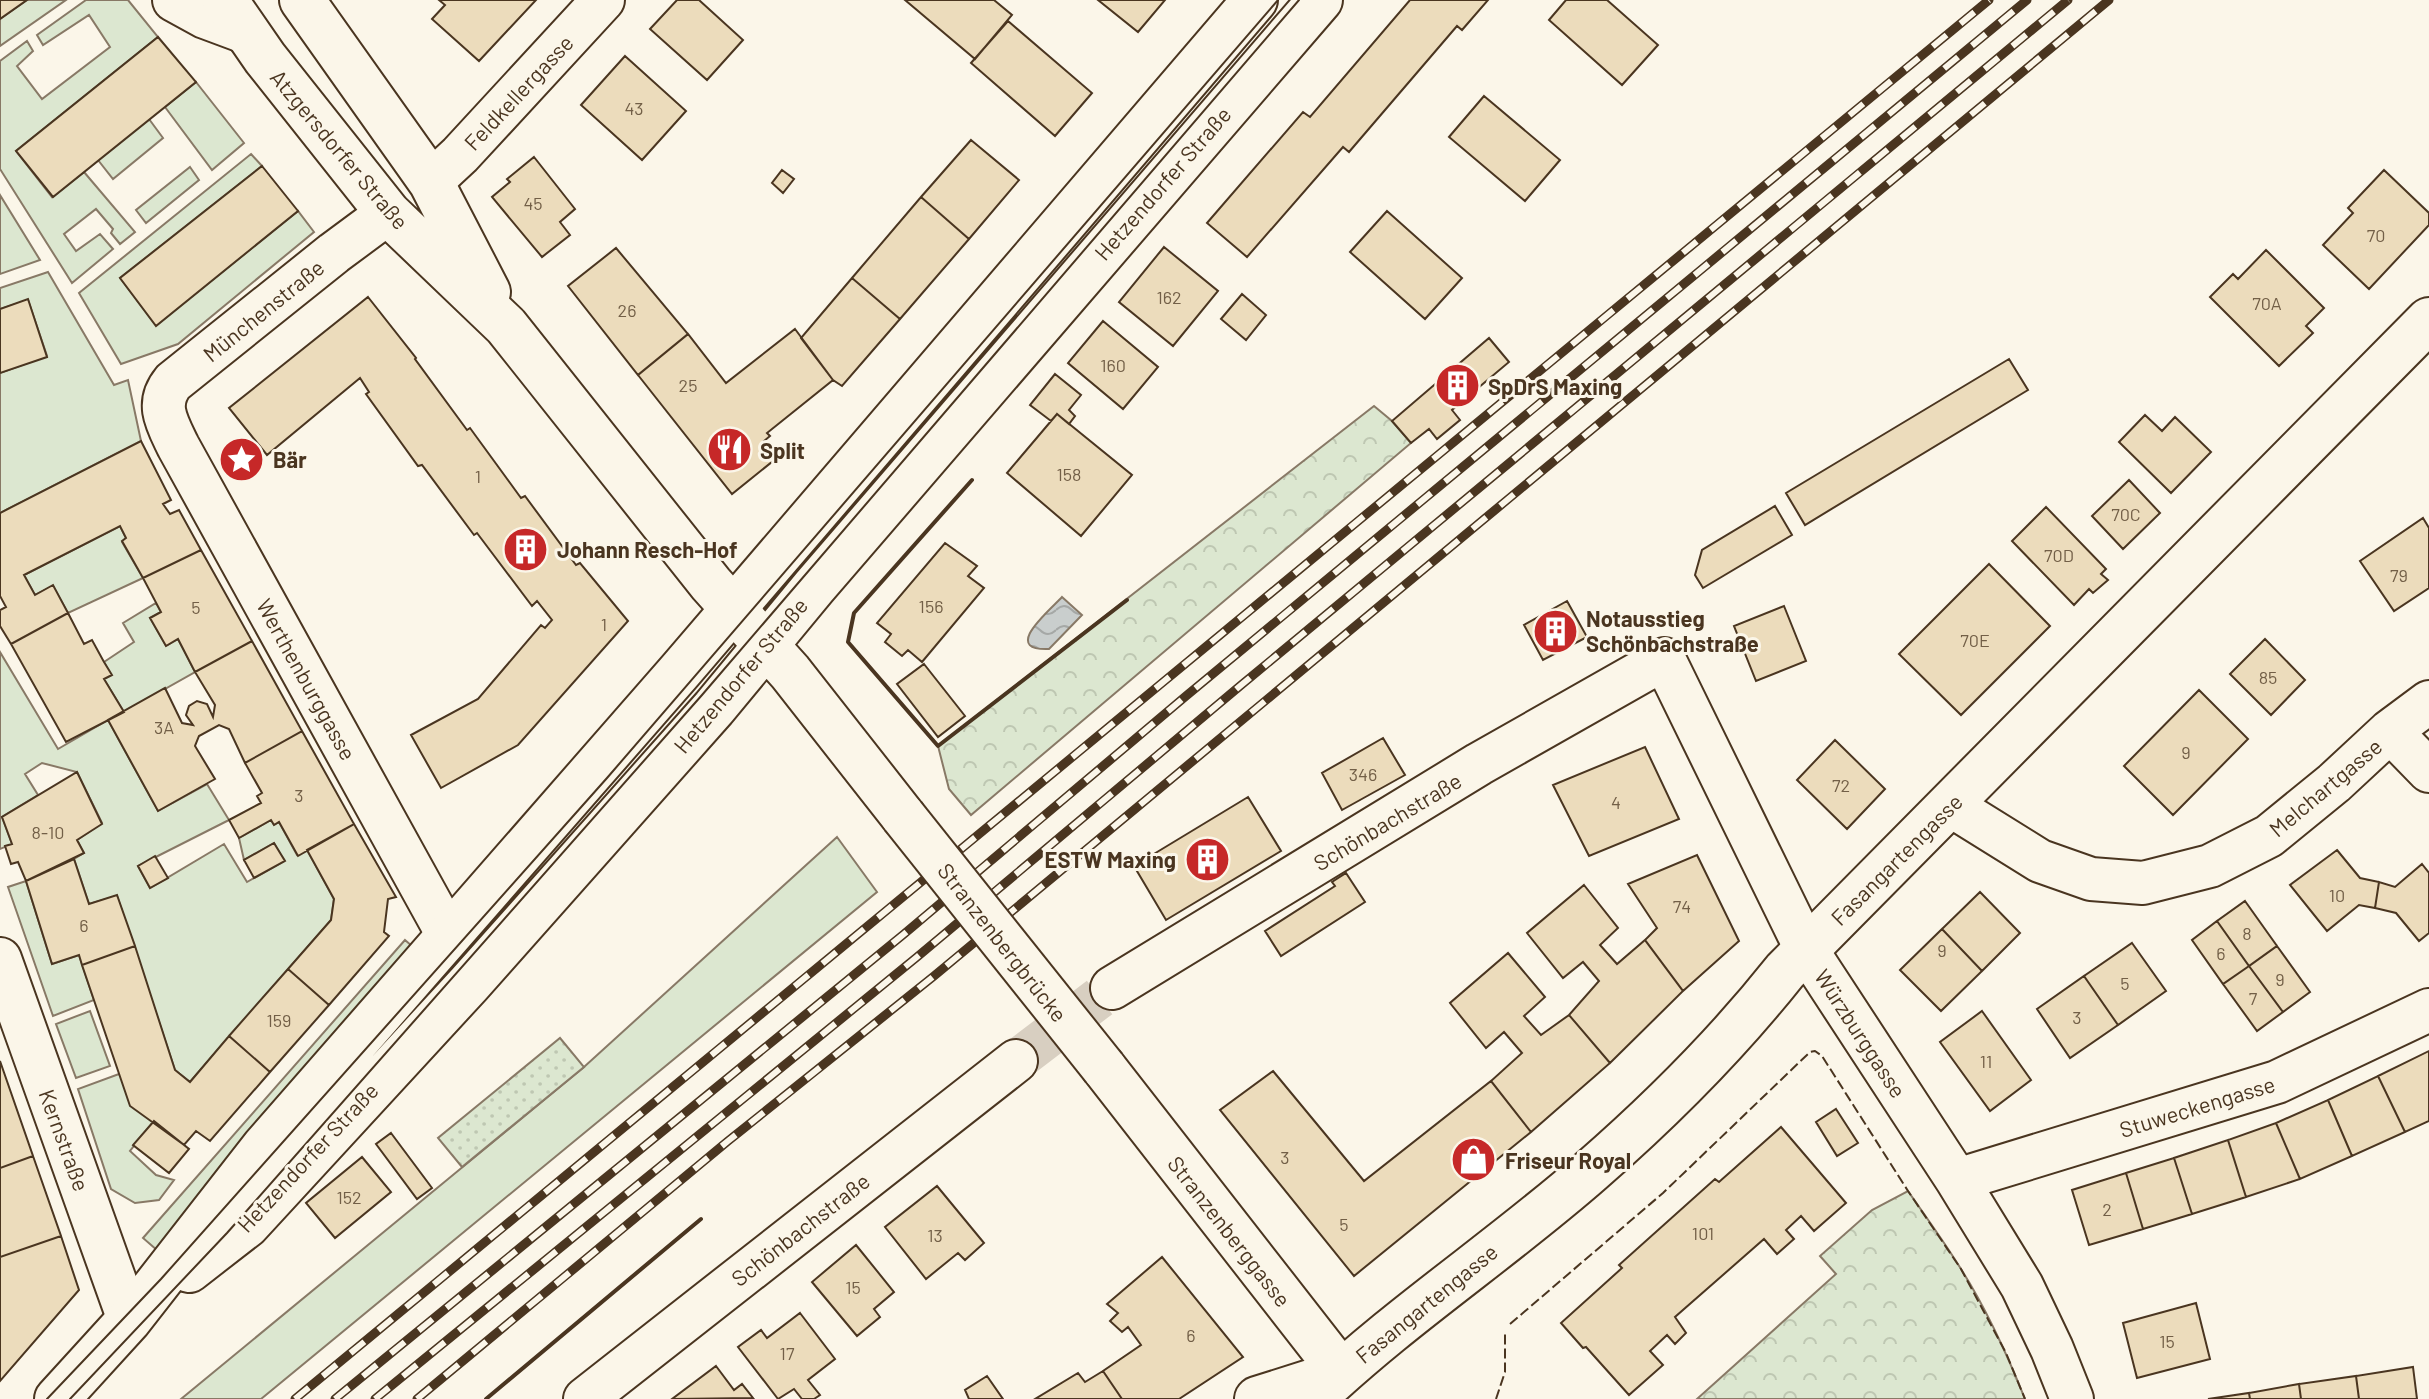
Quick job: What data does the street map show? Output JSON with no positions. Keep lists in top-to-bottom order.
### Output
{
  "streets": {
    "main road": [
      "Atzgersdorfer Straße",
      "Hetzendorfer Straße",
      "Fasangartengasse",
      "Stranzenbergbrücke",
      "Stranzenberggasse"
    ],
    "street": [
      "Feldkellergasse",
      "Münchenstraße",
      "Werthenburggasse",
      "Melchartgasse",
      "Schönbachstraße",
      "Würzburggasse",
      "Stuweckengasse",
      "Kernstraße"
    ]
  },
  "crossings": [
    ["Feldkellergasse", "Atzgersdorfer Straße"],
    ["Atzgersdorfer Straße", "Hetzendorfer Straße"],
    ["Atzgersdorfer Straße", "Münchenstraße"],
    ["Hetzendorfer Straße", "Werthenburggasse"],
    ["Hetzendorfer Straße", "Stranzenbergbrücke"],
    ["Hetzendorfer Straße", "Kernstraße"],
    ["Münchenstraße", "Werthenburggasse"],
    ["Melchartgasse", "Fasangartengasse"],
    ["Schönbachstraße", "Würzburggasse"],
    ["Fasangartengasse", "Würzburggasse"],
    ["Fasangartengasse", "Stranzenberggasse"],
    ["Stranzenbergbrücke", "Stranzenberggasse"],
    ["Würzburggasse", "Stuweckengasse"]
  ],
  "places": {
    "building": [
      "SpDrS Maxing",
      "Johann Resch-Hof",
      "Notausstieg Schönbachstraße",
      "ESTW Maxing"
    ],
    "restaurant": ["Split"],
    "place": ["Bär"],
    "shop": ["Friseur Royal"]
  },
  "house_numbers": [
    "43",
    "45",
    "70",
    "162",
    "70A",
    "26",
    "160",
    "25",
    "158",
    "1",
    "70C",
    "70D",
    "79",
    "156",
    "5",
    "1",
    "70E",
    "85",
    "3A",
    "9",
    "346",
    "72",
    "3",
    "4",
    "8-10",
    "10",
    "74",
    "6",
    "8",
    "9",
    "6",
    "9",
    "5",
    "7",
    "3",
    "159",
    "11",
    "3",
    "152",
    "2",
    "5",
    "101",
    "13",
    "15",
    "6",
    "15",
    "17"
  ]
}
